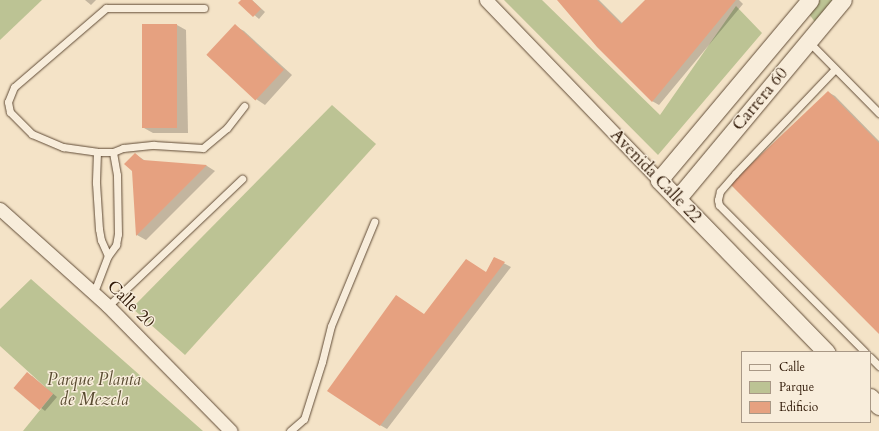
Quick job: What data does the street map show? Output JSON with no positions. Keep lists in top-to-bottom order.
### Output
{
  "streets": {
    "street": ["Carrera 60", "Avenida Calle 22", "Calle 20"]
  },
  "crossings": [
    ["Carrera 60", "Avenida Calle 22"]
  ],
  "parks": ["Parque Planta de Mezcla"],
  "legend": ["Calle", "Parque", "Edificio"]
}
